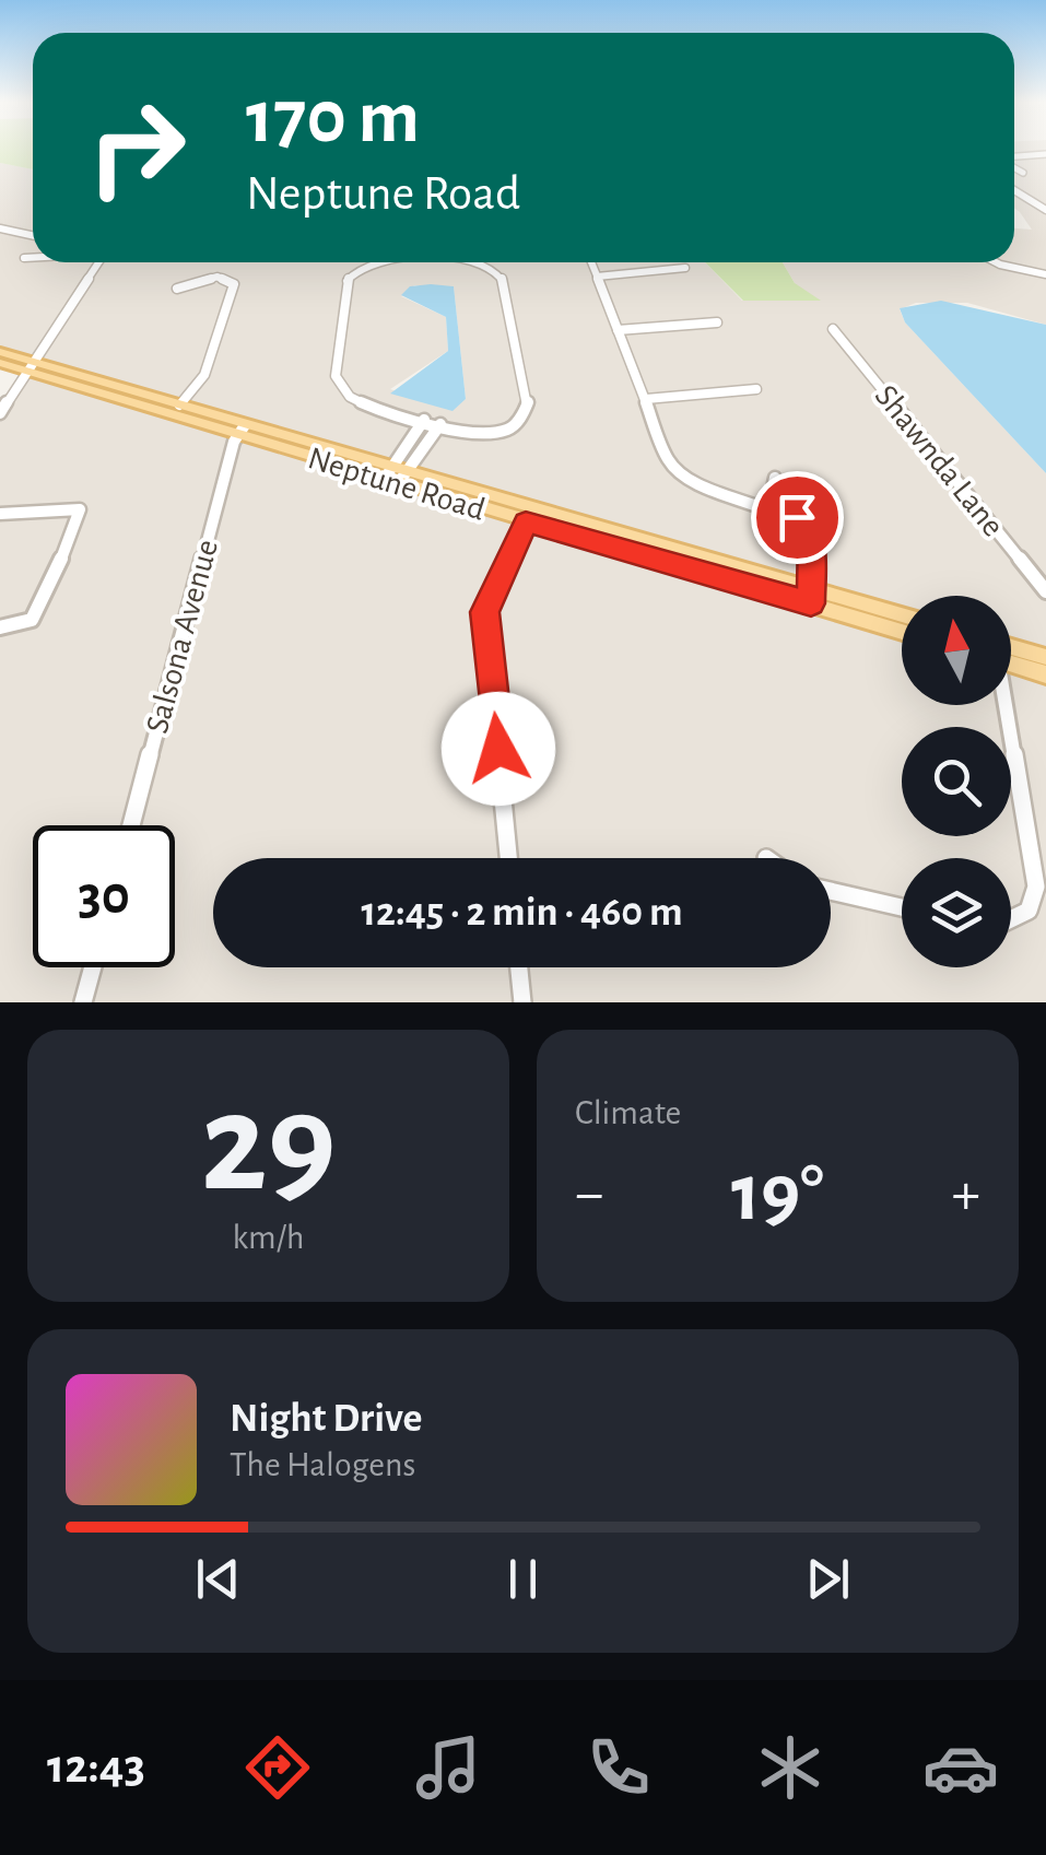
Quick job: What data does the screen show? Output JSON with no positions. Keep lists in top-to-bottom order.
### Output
{
  "streets": {
    "main road": ["Neptune Road"],
    "street": ["Shawnda Lane", "Salsona Avenue"]
  },
  "crossings": [
    ["Neptune Road", "Salsona Avenue"]
  ],
  "north": "top",
  "page": {
    "turn": ["170 m", "Neptune Road"],
    "limit": "30",
    "trip": "12:45 · 2 min · 460 m",
    "tile": [
      ["29", "km/h"],
      "Climate"
    ],
    "heat": ["−", "19°", "+"],
    "song": ["Night Drive", "The Halogens"],
    "tabs": "12:43"
  }
}
